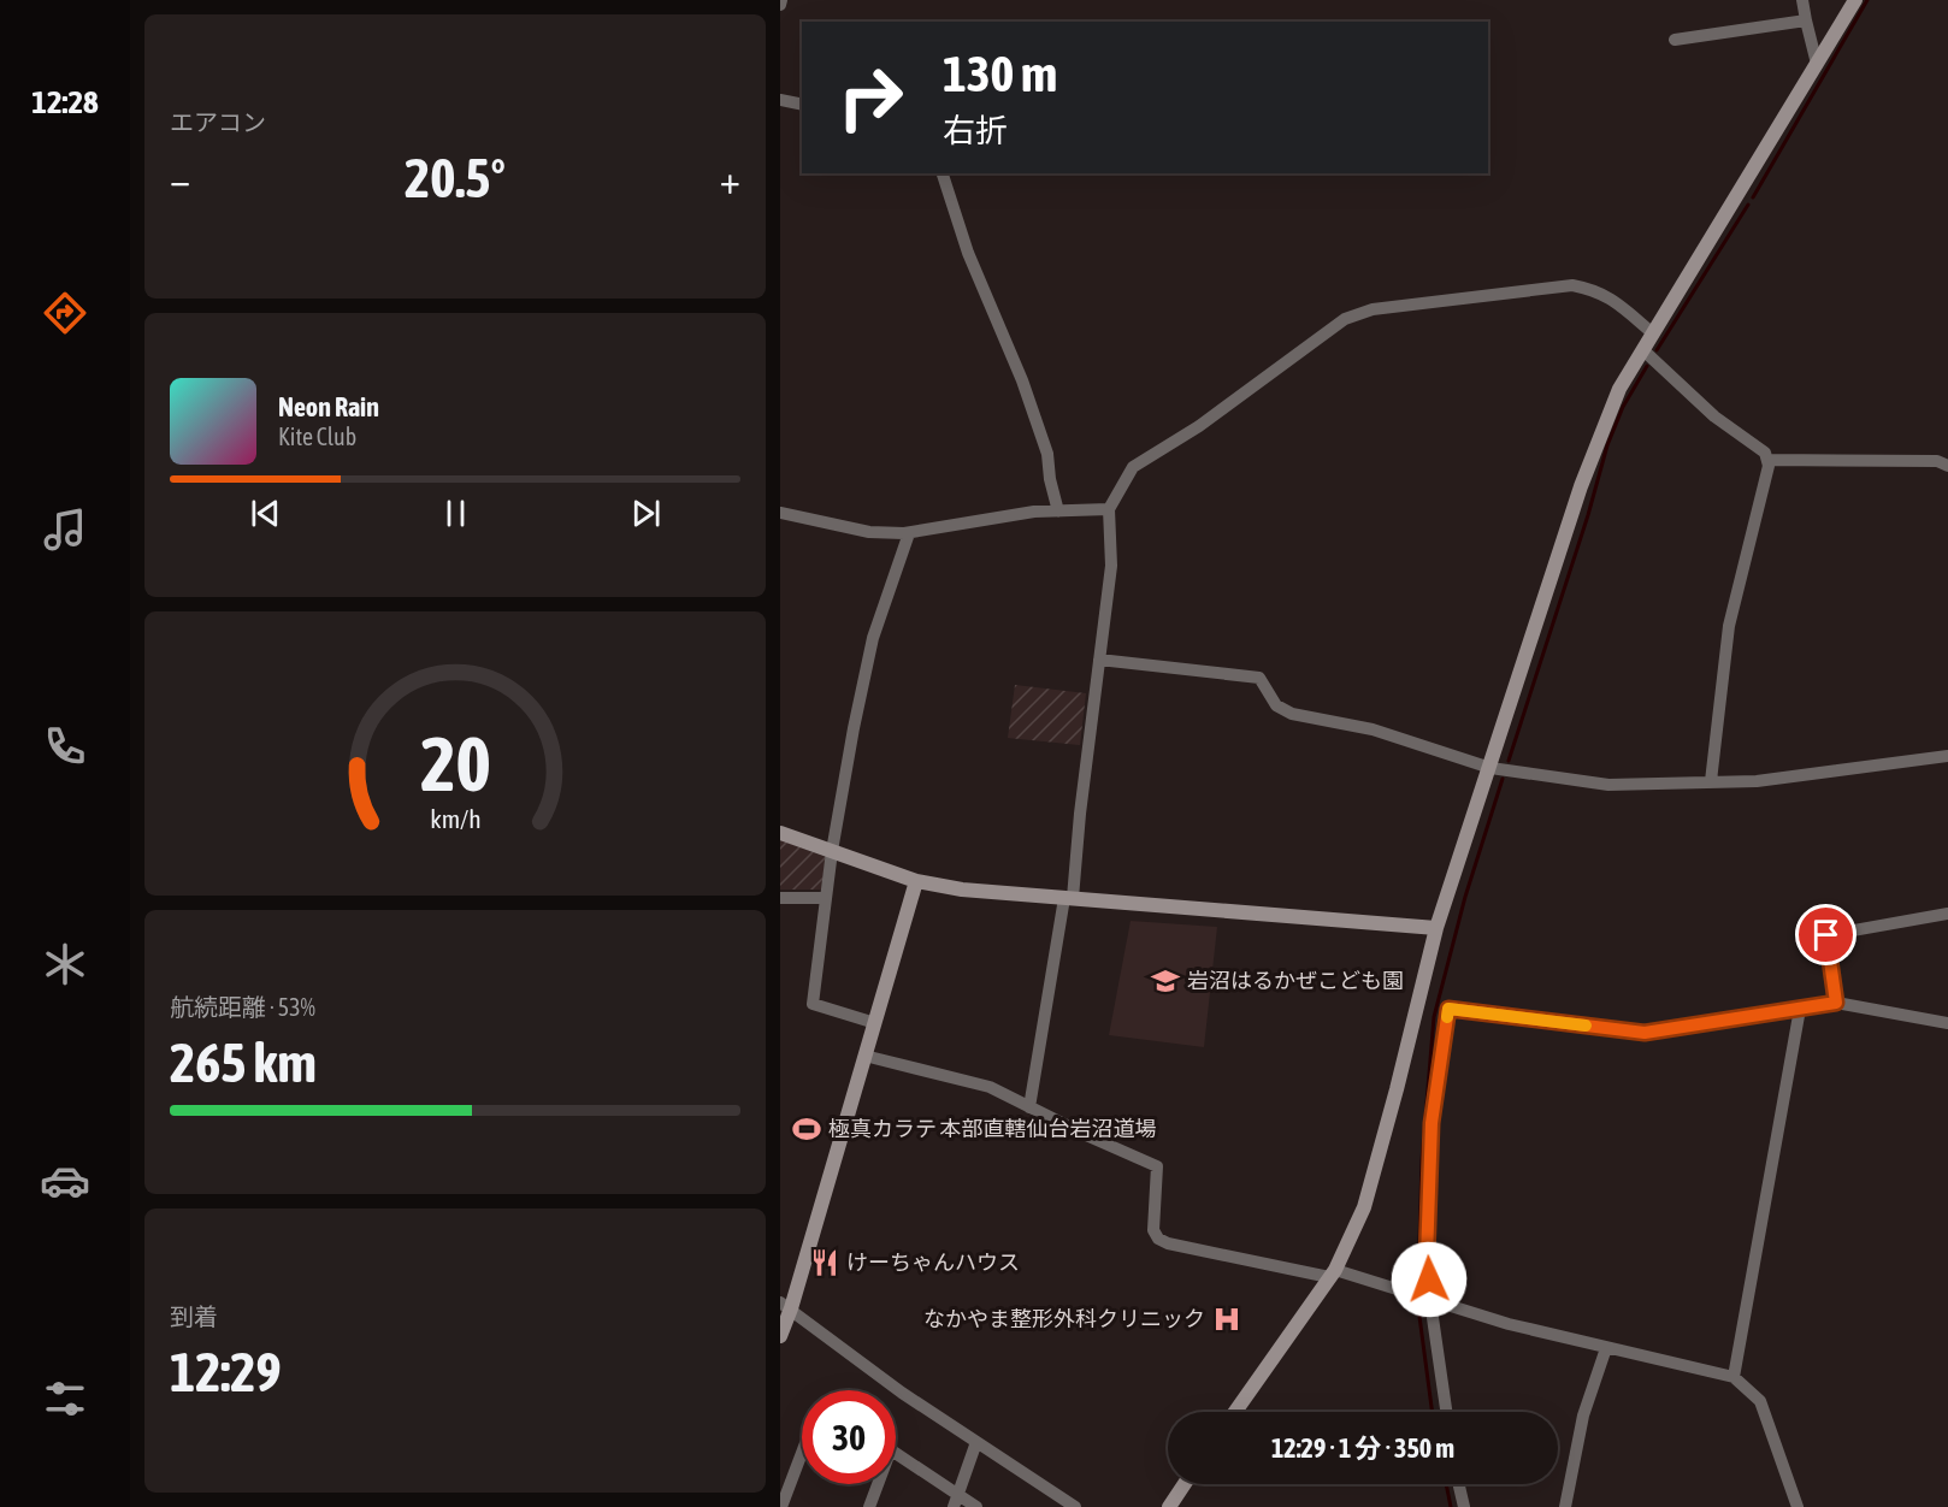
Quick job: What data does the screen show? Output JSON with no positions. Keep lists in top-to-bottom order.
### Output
{
  "places": {
    "school or university": ["岩沼はるかぜこども園"],
    "sports": ["極真カラテ 本部直轄仙台岩沼道場"],
    "restaurant": ["けーちゃんハウス"],
    "hospital": ["なかやま整形外科クリニック"]
  },
  "page": {
    "tabs": "12:28",
    "tile": [
      "エアコン",
      ["航続距離 · 53%", "265 km"],
      ["到着", "12:29"]
    ],
    "turn": ["130 m", "右折"],
    "heat": ["−", "20.5°", "+"],
    "song": ["Neon Rain", "Kite Club"],
    "limit": "30",
    "trip": "12:29 · 1 分 · 350 m",
    "gauge": ["20", "km/h"]
  }
}
